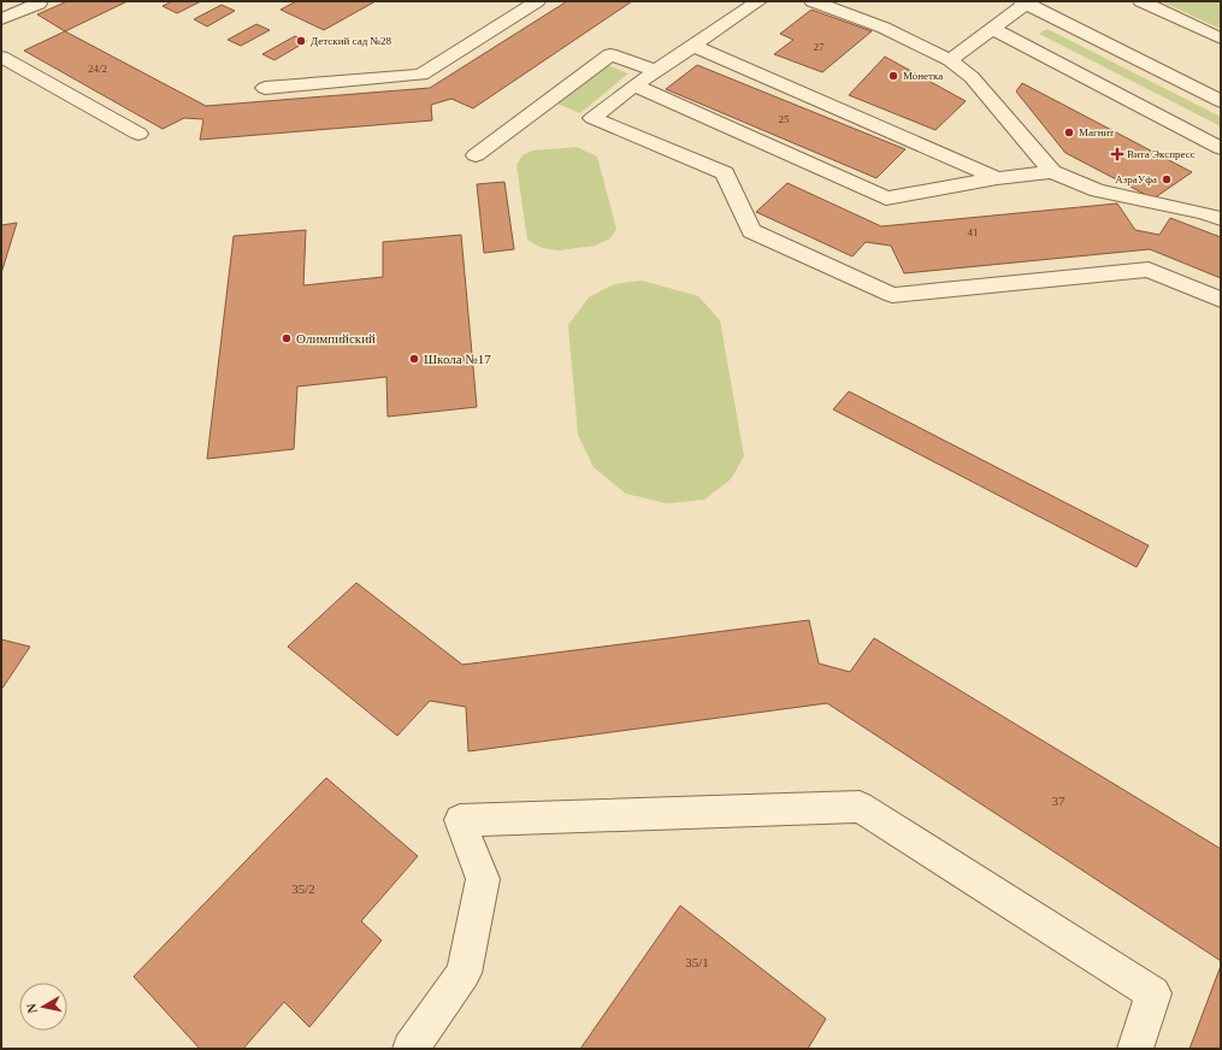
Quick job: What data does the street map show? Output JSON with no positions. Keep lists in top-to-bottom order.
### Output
{
  "places": {
    "other": [
      "Детский сад №28",
      "Монетка",
      "Магнит",
      "АзраУфа",
      "Олимпийский",
      "Школа №17"
    ],
    "health": ["Вита Экспресс"]
  },
  "house_numbers": [
    "27",
    "24/2",
    "25",
    "41",
    "37",
    "35/2",
    "35/1"
  ],
  "north": "left"
}
